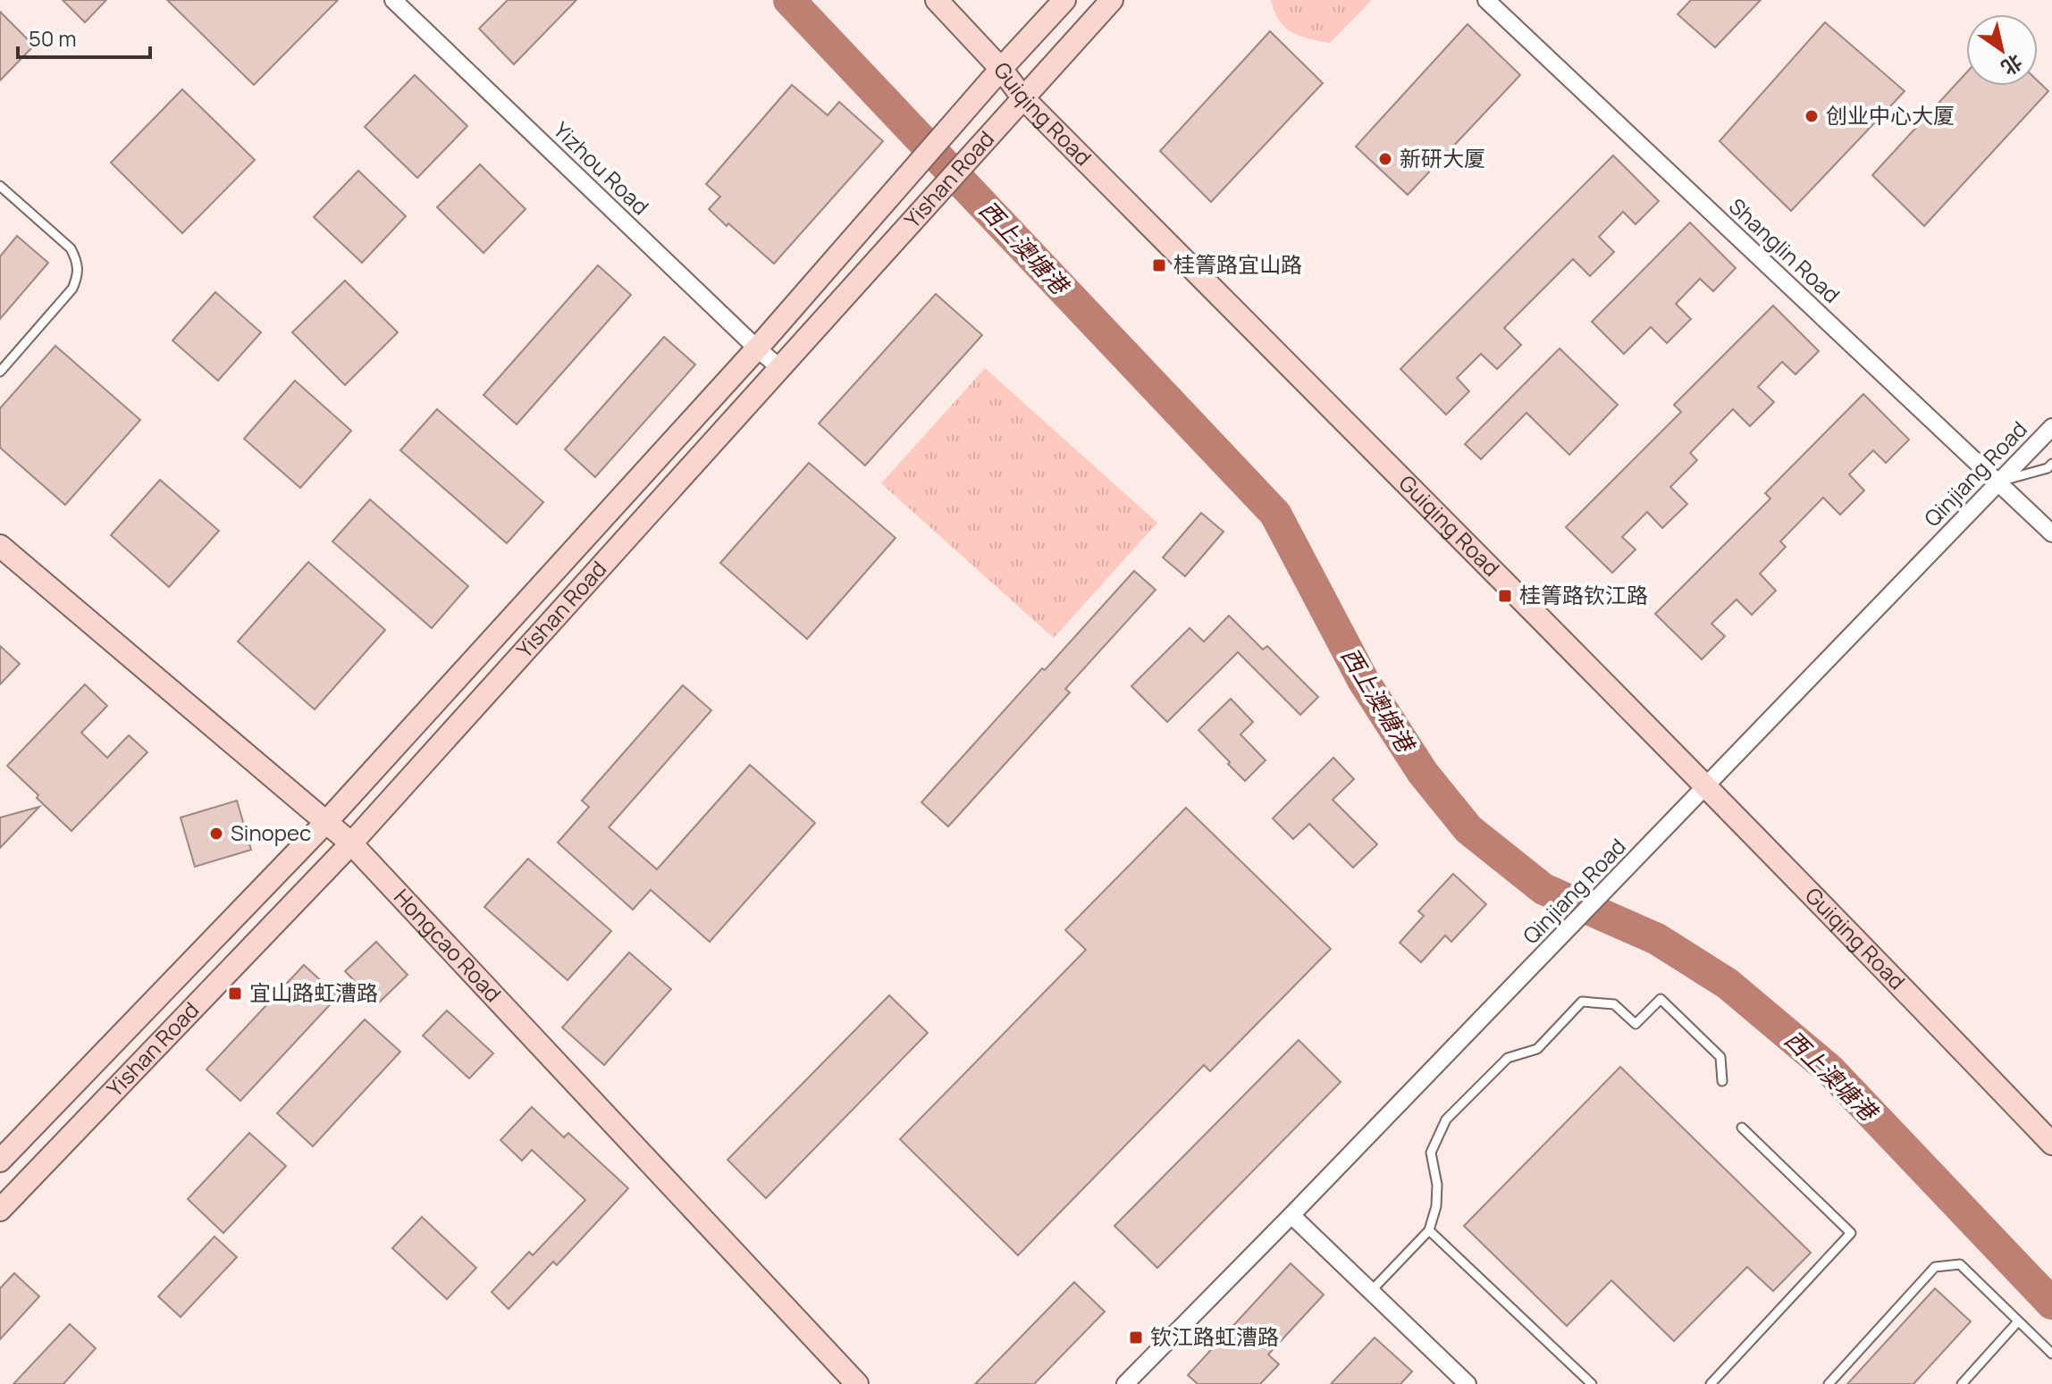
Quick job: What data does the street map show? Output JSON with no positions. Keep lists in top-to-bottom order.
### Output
{
  "streets": {
    "main road": ["Guiqing Road", "Yishan Road", "Hongcao Road"],
    "street": ["Yizhou Road", "Shanglin Road", "Qinjiang Road"]
  },
  "crossings": [
    ["Guiqing Road", "Yishan Road"],
    ["Guiqing Road", "Qinjiang Road"],
    ["Yizhou Road", "Yishan Road"],
    ["Yishan Road", "Hongcao Road"],
    ["Shanglin Road", "Qinjiang Road"]
  ],
  "water": ["西上澳塘港"],
  "places": {
    "other": ["创业中心大厦", "新研大厦", "Sinopec"],
    "transit": [
      "桂箐路宜山路",
      "桂箐路钦江路",
      "宜山路虹漕路",
      "钦江路虹漕路"
    ]
  },
  "scale_bar": "50 m",
  "north": "bottom right"
}
